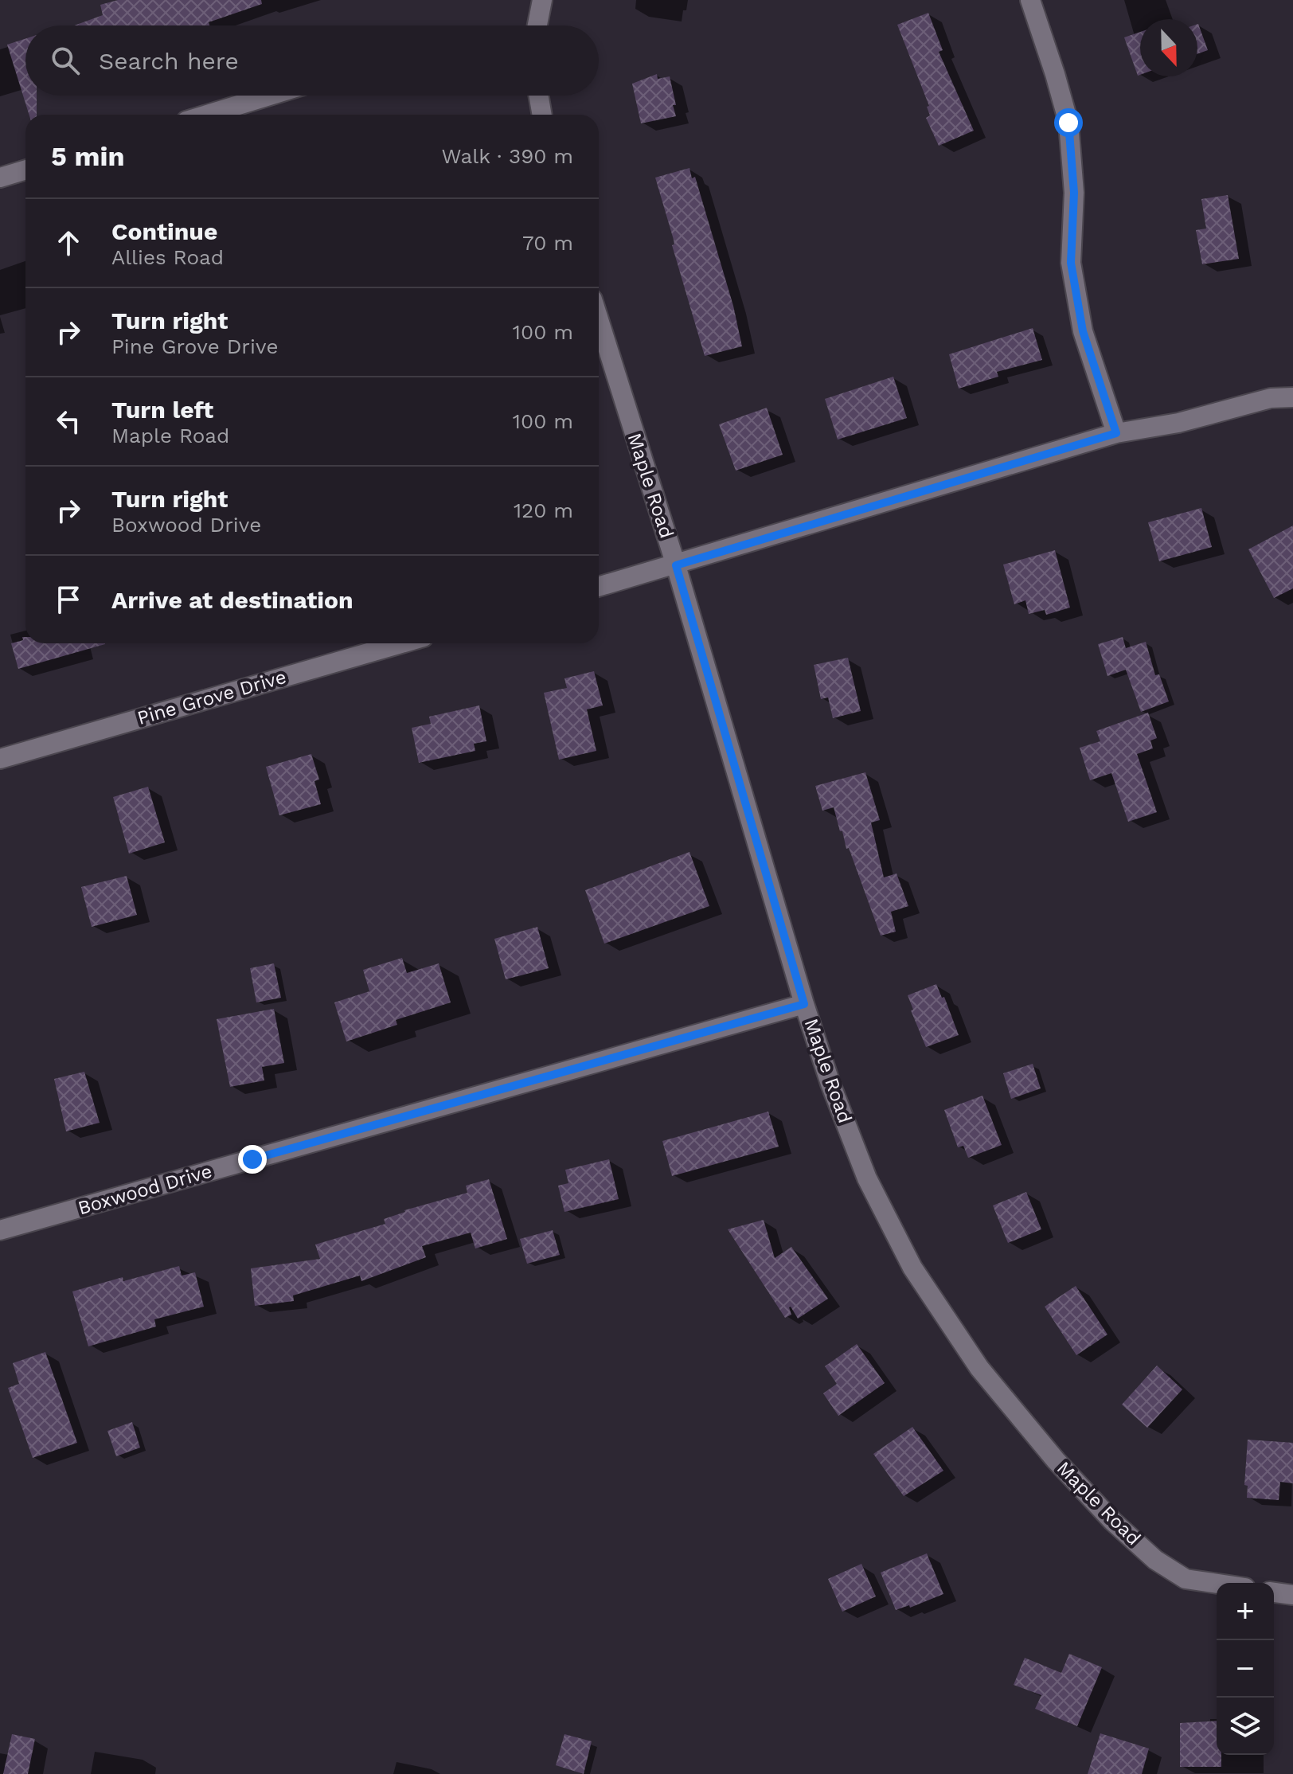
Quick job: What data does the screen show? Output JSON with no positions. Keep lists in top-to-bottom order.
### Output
{
  "streets": {
    "street": ["Maple Road", "Pine Grove Drive", "Boxwood Drive"]
  },
  "crossings": [
    ["Maple Road", "Boxwood Drive"]
  ],
  "north": "bottom",
  "page": {
    "search": "Search here",
    "heading": ["5 min", "Walk · 390 m"],
    "list": [
      ["Continue", "Allies Road", "70 m"],
      ["Turn right", "Pine Grove Drive", "100 m"],
      ["Turn left", "Maple Road", "100 m"],
      ["Turn right", "Boxwood Drive", "120 m"],
      "Arrive at destination"
    ],
    "map_buttons": ["+", "−"]
  }
}
